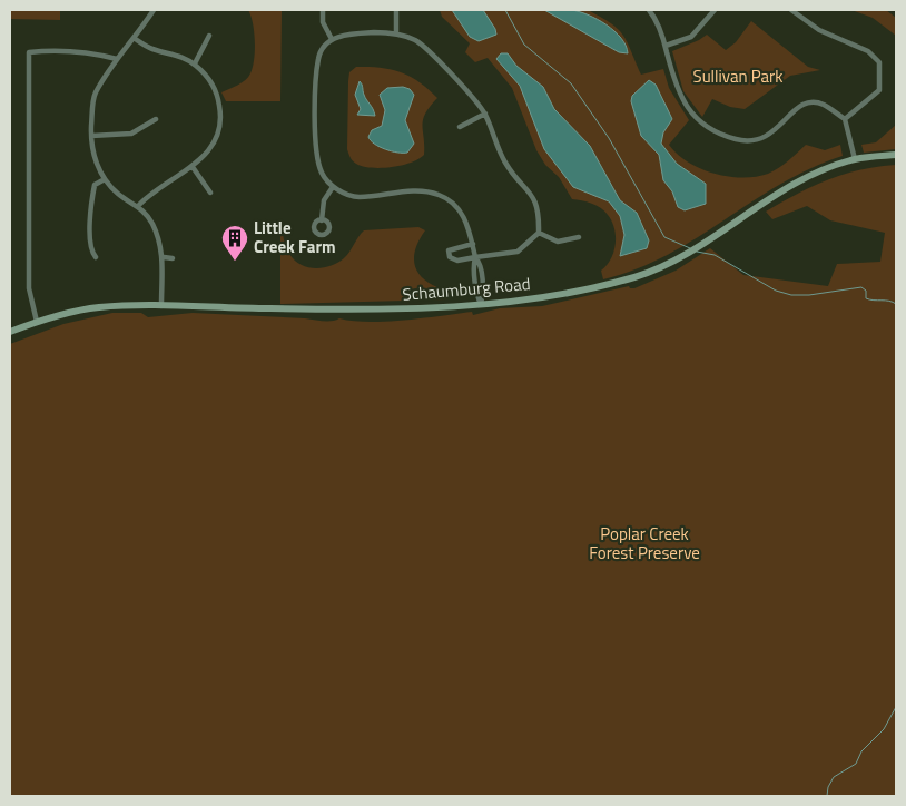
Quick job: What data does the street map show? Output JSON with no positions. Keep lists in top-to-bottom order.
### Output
{
  "streets": {
    "main road": ["Schaumburg Road"]
  },
  "parks": ["Sullivan Park", "Poplar Creek Forest Preserve"],
  "places": {
    "building": ["Little Creek Farm"]
  }
}
